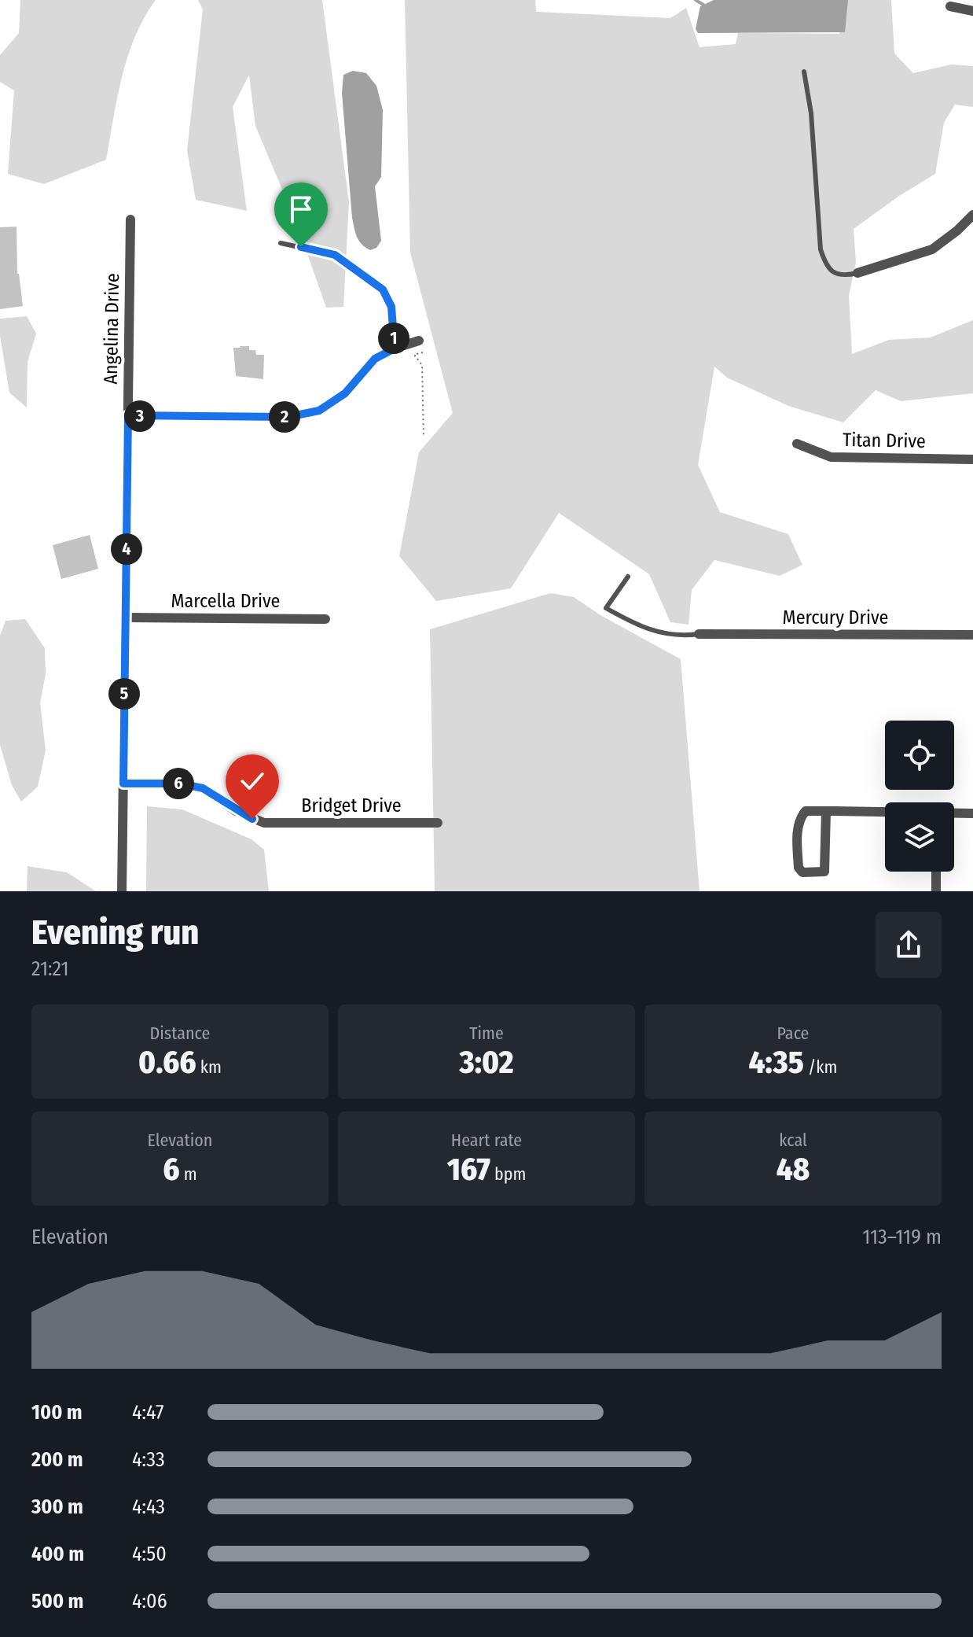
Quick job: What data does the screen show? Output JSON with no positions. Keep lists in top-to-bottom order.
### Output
{
  "streets": {
    "street": [
      "Angelina Drive",
      "Titan Drive",
      "Marcella Drive",
      "Mercury Drive",
      "Bridget Drive"
    ]
  },
  "crossings": [
    ["Angelina Drive", "Marcella Drive"],
    ["Angelina Drive", "Bridget Drive"]
  ],
  "page": {
    "pins": [
      "1",
      "3",
      "2",
      "4",
      "5",
      "6"
    ],
    "heading": ["Evening run", "21:21"],
    "stats": [
      ["Distance", "0.66 km"],
      ["Time", "3:02"],
      ["Pace", "4:35 /km"],
      ["Elevation", "6 m"],
      ["Heart rate", "167 bpm"],
      ["kcal", "48"]
    ],
    "chart": ["Elevation", "113–119 m"],
    "list": [
      {
        "name": "100 m",
        "note": "4:47"
      },
      {
        "name": "200 m",
        "note": "4:33"
      },
      {
        "name": "300 m",
        "note": "4:43"
      },
      {
        "name": "400 m",
        "note": "4:50"
      },
      {
        "name": "500 m",
        "note": "4:06"
      }
    ]
  }
}
